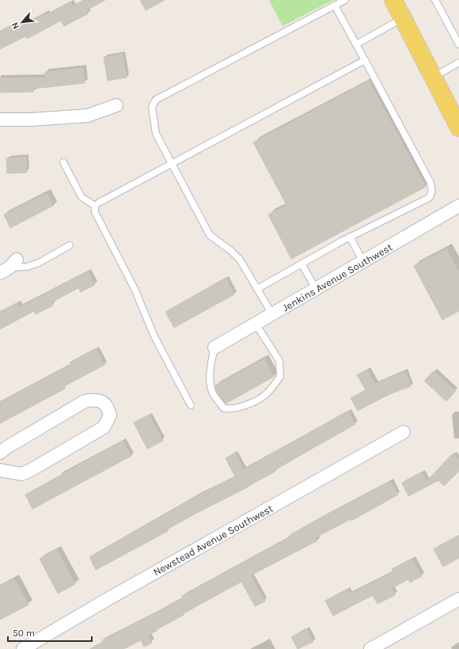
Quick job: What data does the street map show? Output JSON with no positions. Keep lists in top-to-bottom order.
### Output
{
  "streets": {
    "street": ["Jenkins Avenue Southwest", "Newstead Avenue Southwest"]
  },
  "scale_bar": "50 m",
  "north": "bottom left"
}
